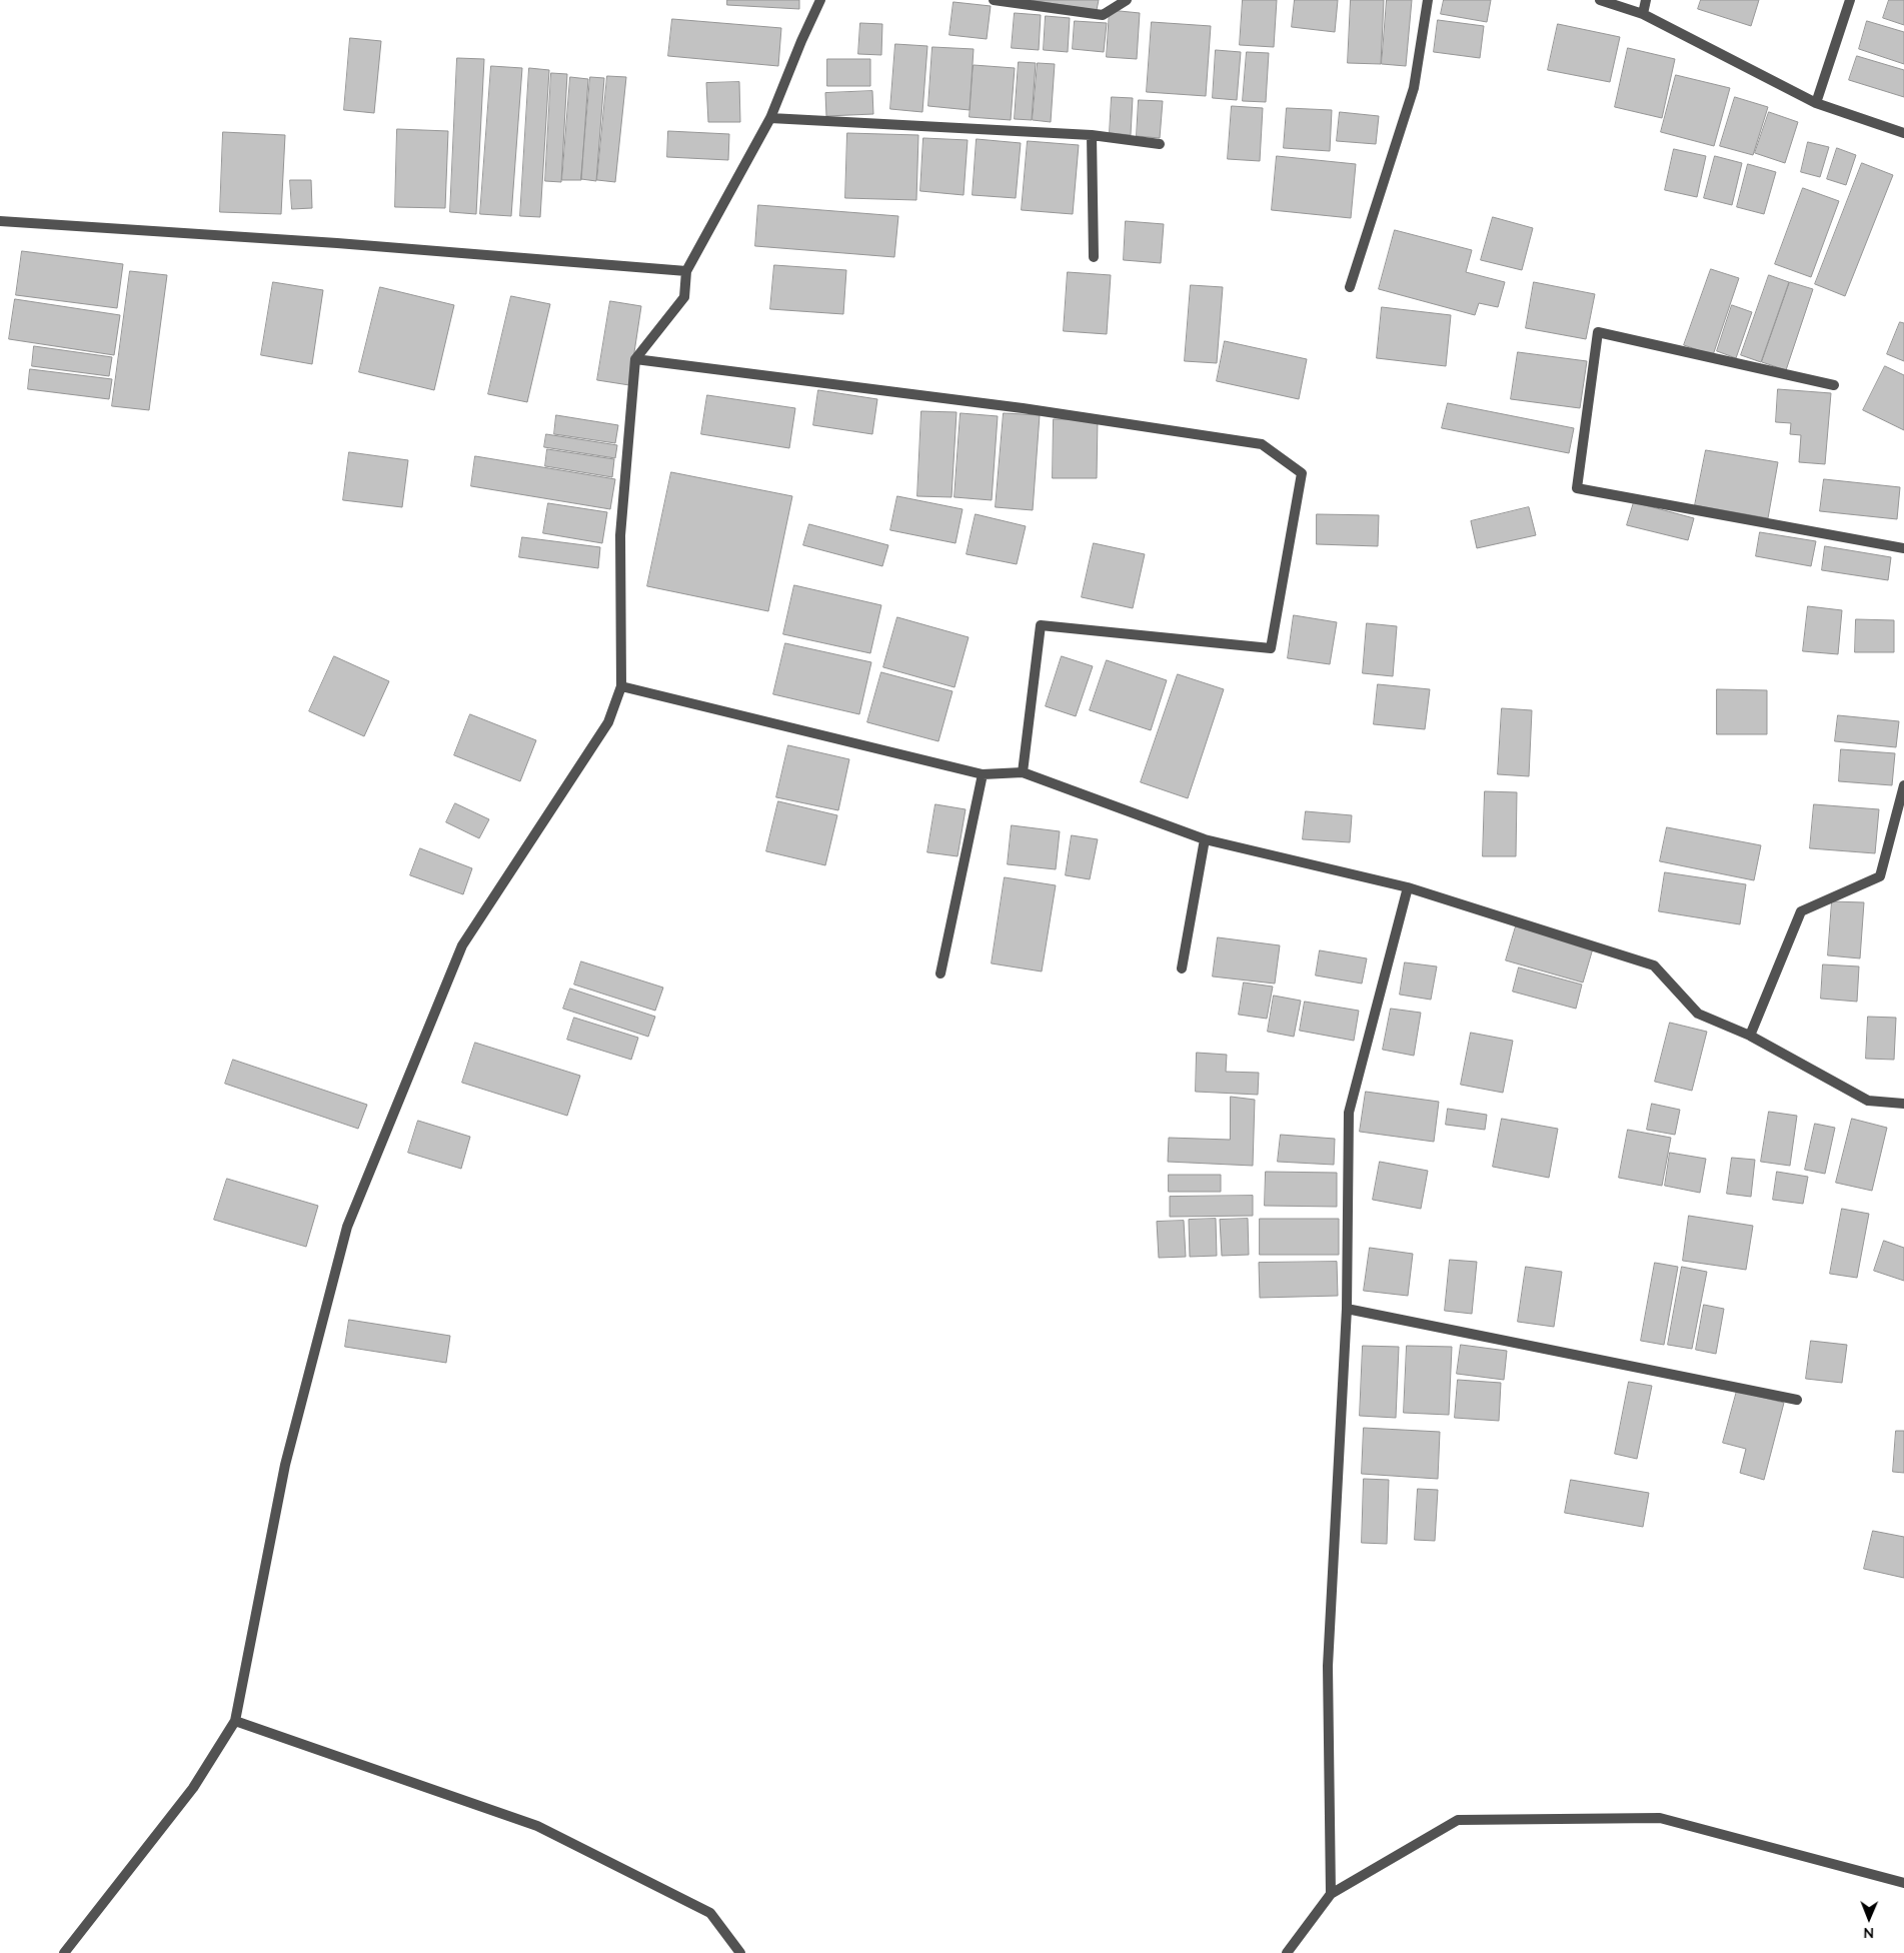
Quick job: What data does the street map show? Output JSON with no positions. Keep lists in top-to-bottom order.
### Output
{
  "north": "bottom"
}
